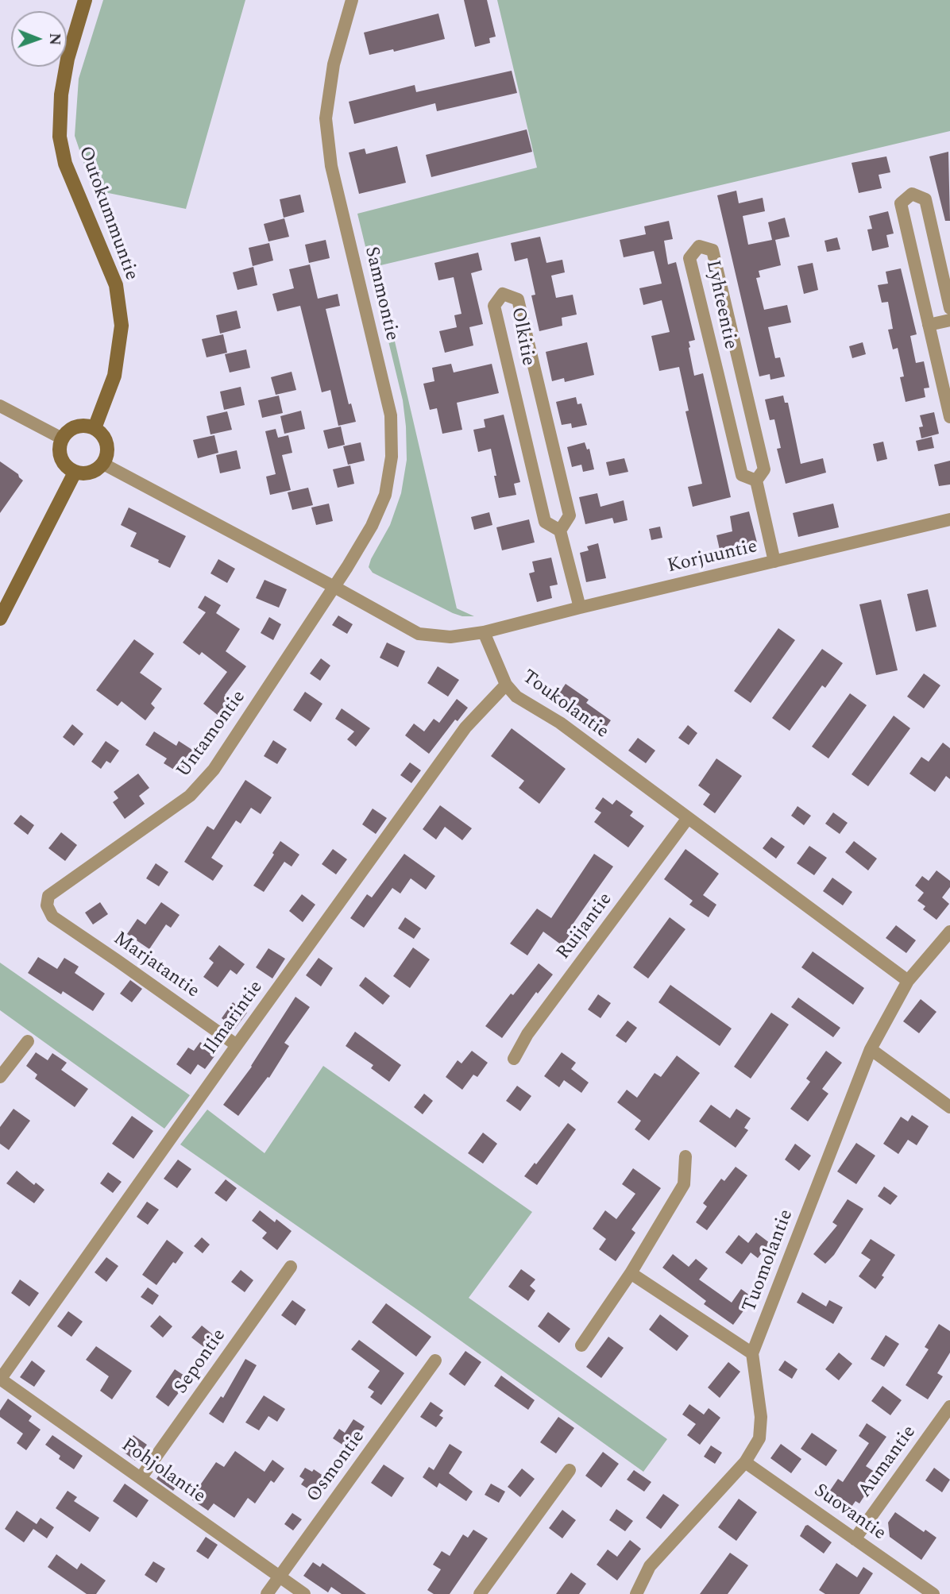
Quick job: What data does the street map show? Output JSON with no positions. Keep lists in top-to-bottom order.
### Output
{
  "streets": {
    "main road": ["Outokummuntie"],
    "street": [
      "Sammontie",
      "Lyhteentie",
      "Olkitie",
      "Korjuuntie",
      "Toukolantie",
      "Untamontie",
      "Ruijantie",
      "Marjatantie",
      "Ilmarintie",
      "Tuomolantie",
      "Sepontie",
      "Aumantie",
      "Osmontie",
      "Pohjolantie",
      "Suovantie"
    ]
  },
  "crossings": [
    ["Sammontie", "Untamontie"],
    ["Lyhteentie", "Korjuuntie"],
    ["Olkitie", "Korjuuntie"],
    ["Korjuuntie", "Toukolantie"],
    ["Toukolantie", "Ruijantie"],
    ["Toukolantie", "Ilmarintie"],
    ["Toukolantie", "Tuomolantie"],
    ["Untamontie", "Marjatantie"],
    ["Marjatantie", "Ilmarintie"],
    ["Ilmarintie", "Pohjolantie"],
    ["Tuomolantie", "Suovantie"],
    ["Sepontie", "Pohjolantie"],
    ["Aumantie", "Suovantie"],
    ["Osmontie", "Pohjolantie"]
  ],
  "north": "right"
}
